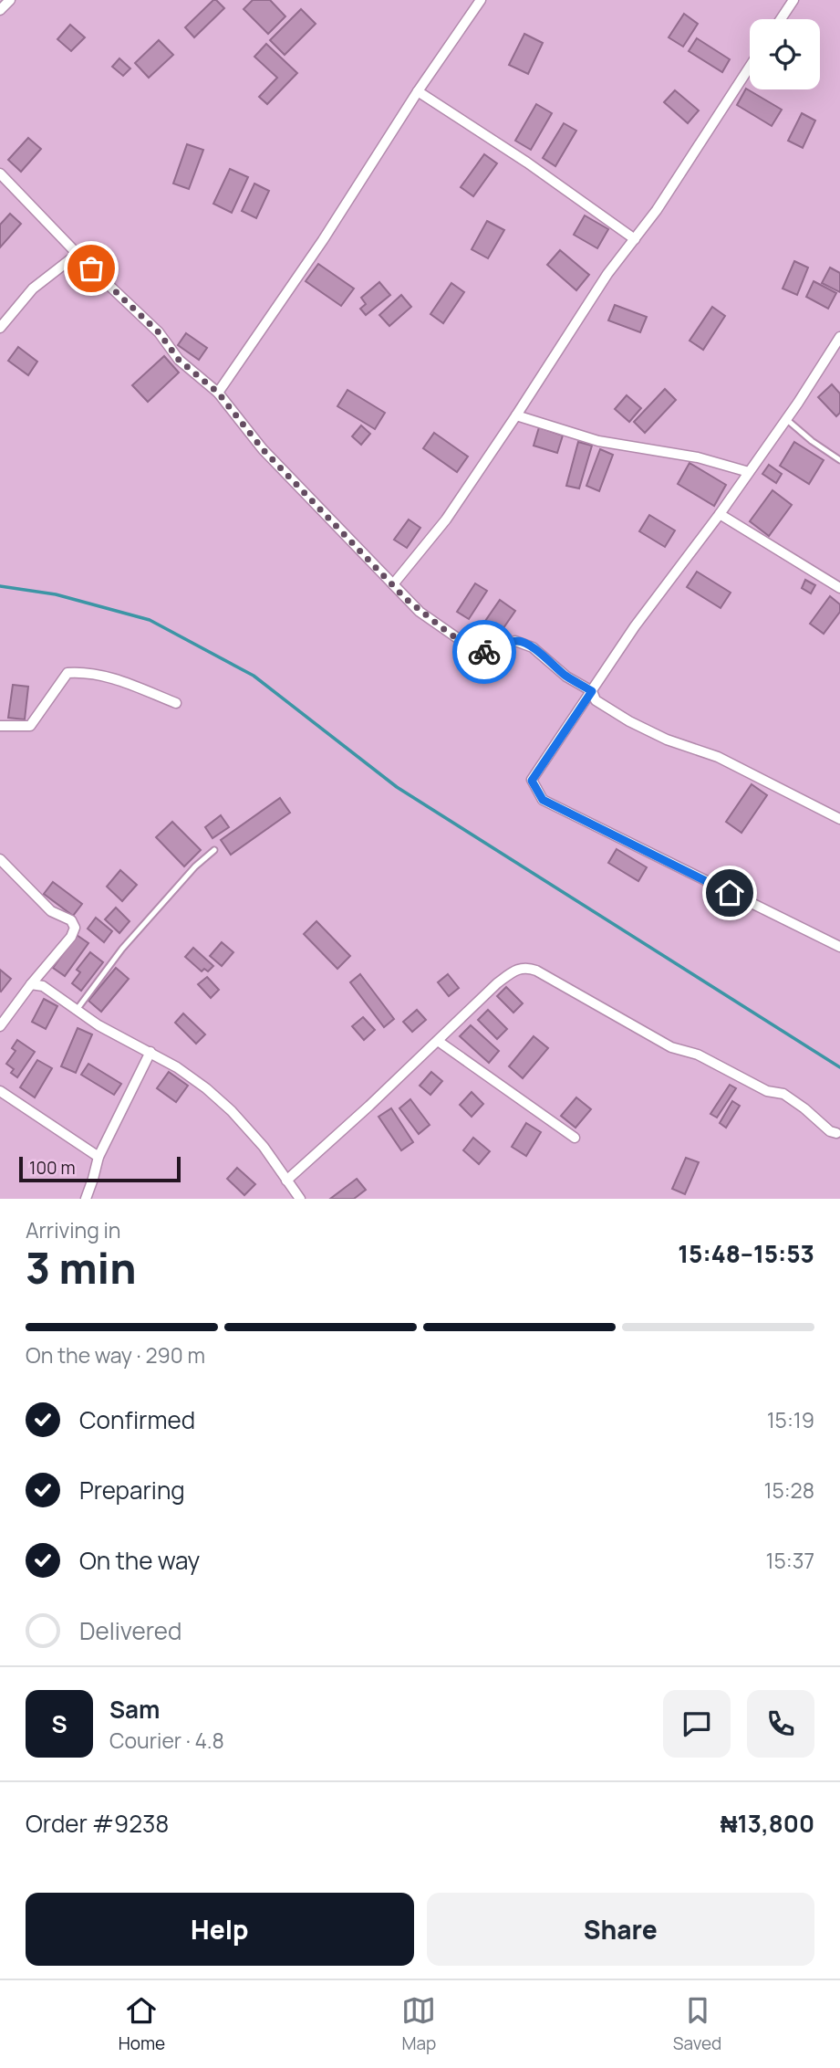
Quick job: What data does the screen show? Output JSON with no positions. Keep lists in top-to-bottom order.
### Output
{
  "scale_bar": "100 m",
  "page": {
    "scale": "100 m",
    "heading": ["3 min", "Arriving in", "15:48–15:53"],
    "panel": [
      "Sam",
      "Courier · 4.8",
      "Order #9238",
      "₦13,800"
    ],
    "bar": "On the way · 290 m",
    "list": [
      ["Confirmed", "15:19"],
      ["Preparing", "15:28"],
      ["On the way", "15:37"],
      "Delivered"
    ],
    "round": "S",
    "buttons": ["Help", "Share"],
    "tabs": ["Home", "Map", "Saved"]
  }
}
